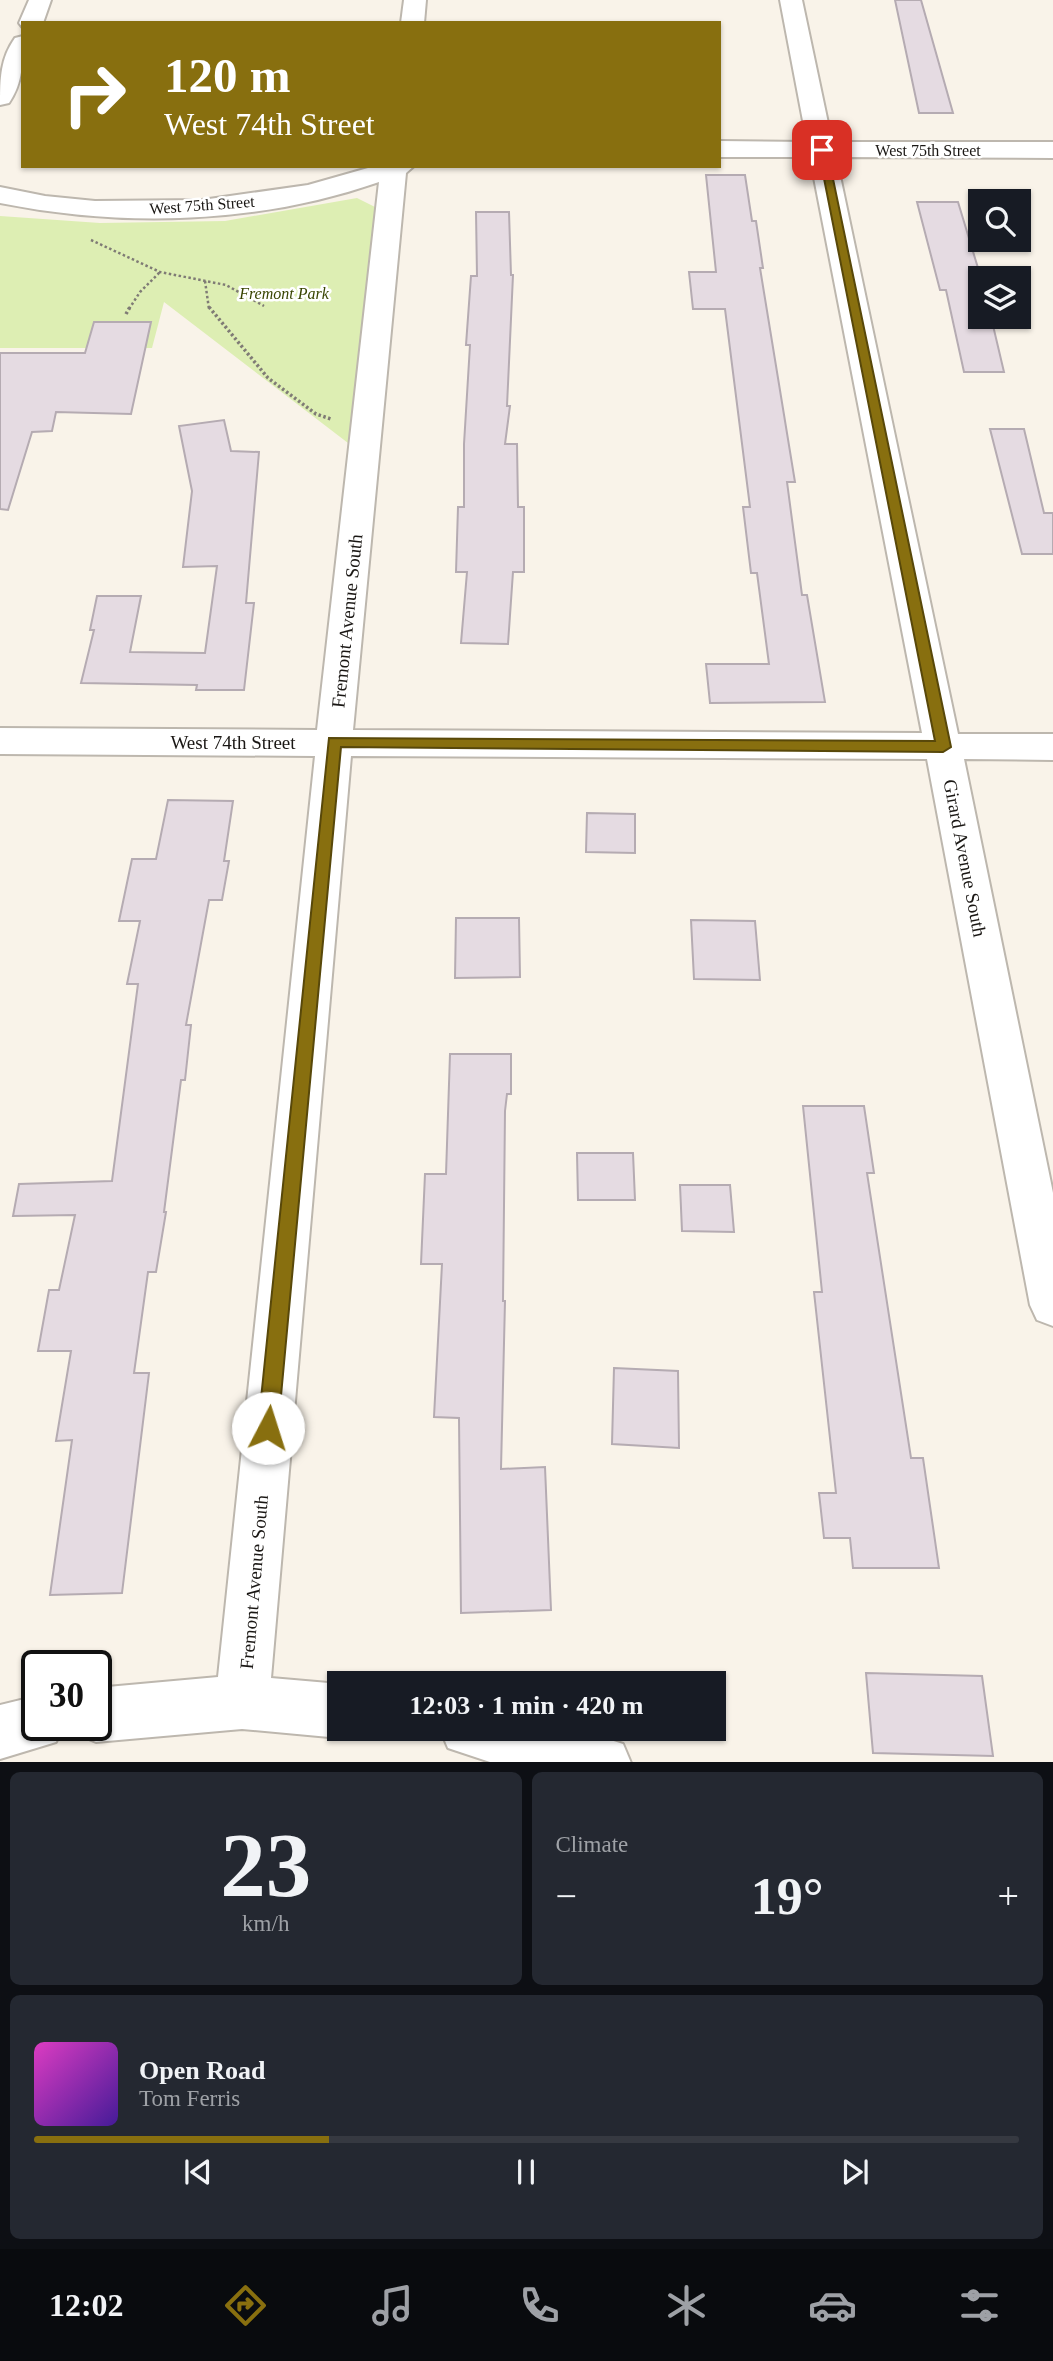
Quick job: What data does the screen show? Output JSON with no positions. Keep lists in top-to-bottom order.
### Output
{
  "streets": {
    "street": [
      "West 75th Street",
      "Fremont Avenue South",
      "West 74th Street",
      "Girard Avenue South"
    ]
  },
  "crossings": [
    ["West 75th Street", "Girard Avenue South"],
    ["Fremont Avenue South", "West 74th Street"],
    ["West 74th Street", "Girard Avenue South"]
  ],
  "parks": ["Fremont Park"],
  "page": {
    "turn": ["120 m", "West 74th Street"],
    "limit": "30",
    "trip": "12:03 · 1 min · 420 m",
    "tile": [
      ["23", "km/h"],
      "Climate"
    ],
    "heat": ["−", "19°", "+"],
    "song": ["Open Road", "Tom Ferris"],
    "tabs": "12:02"
  }
}
